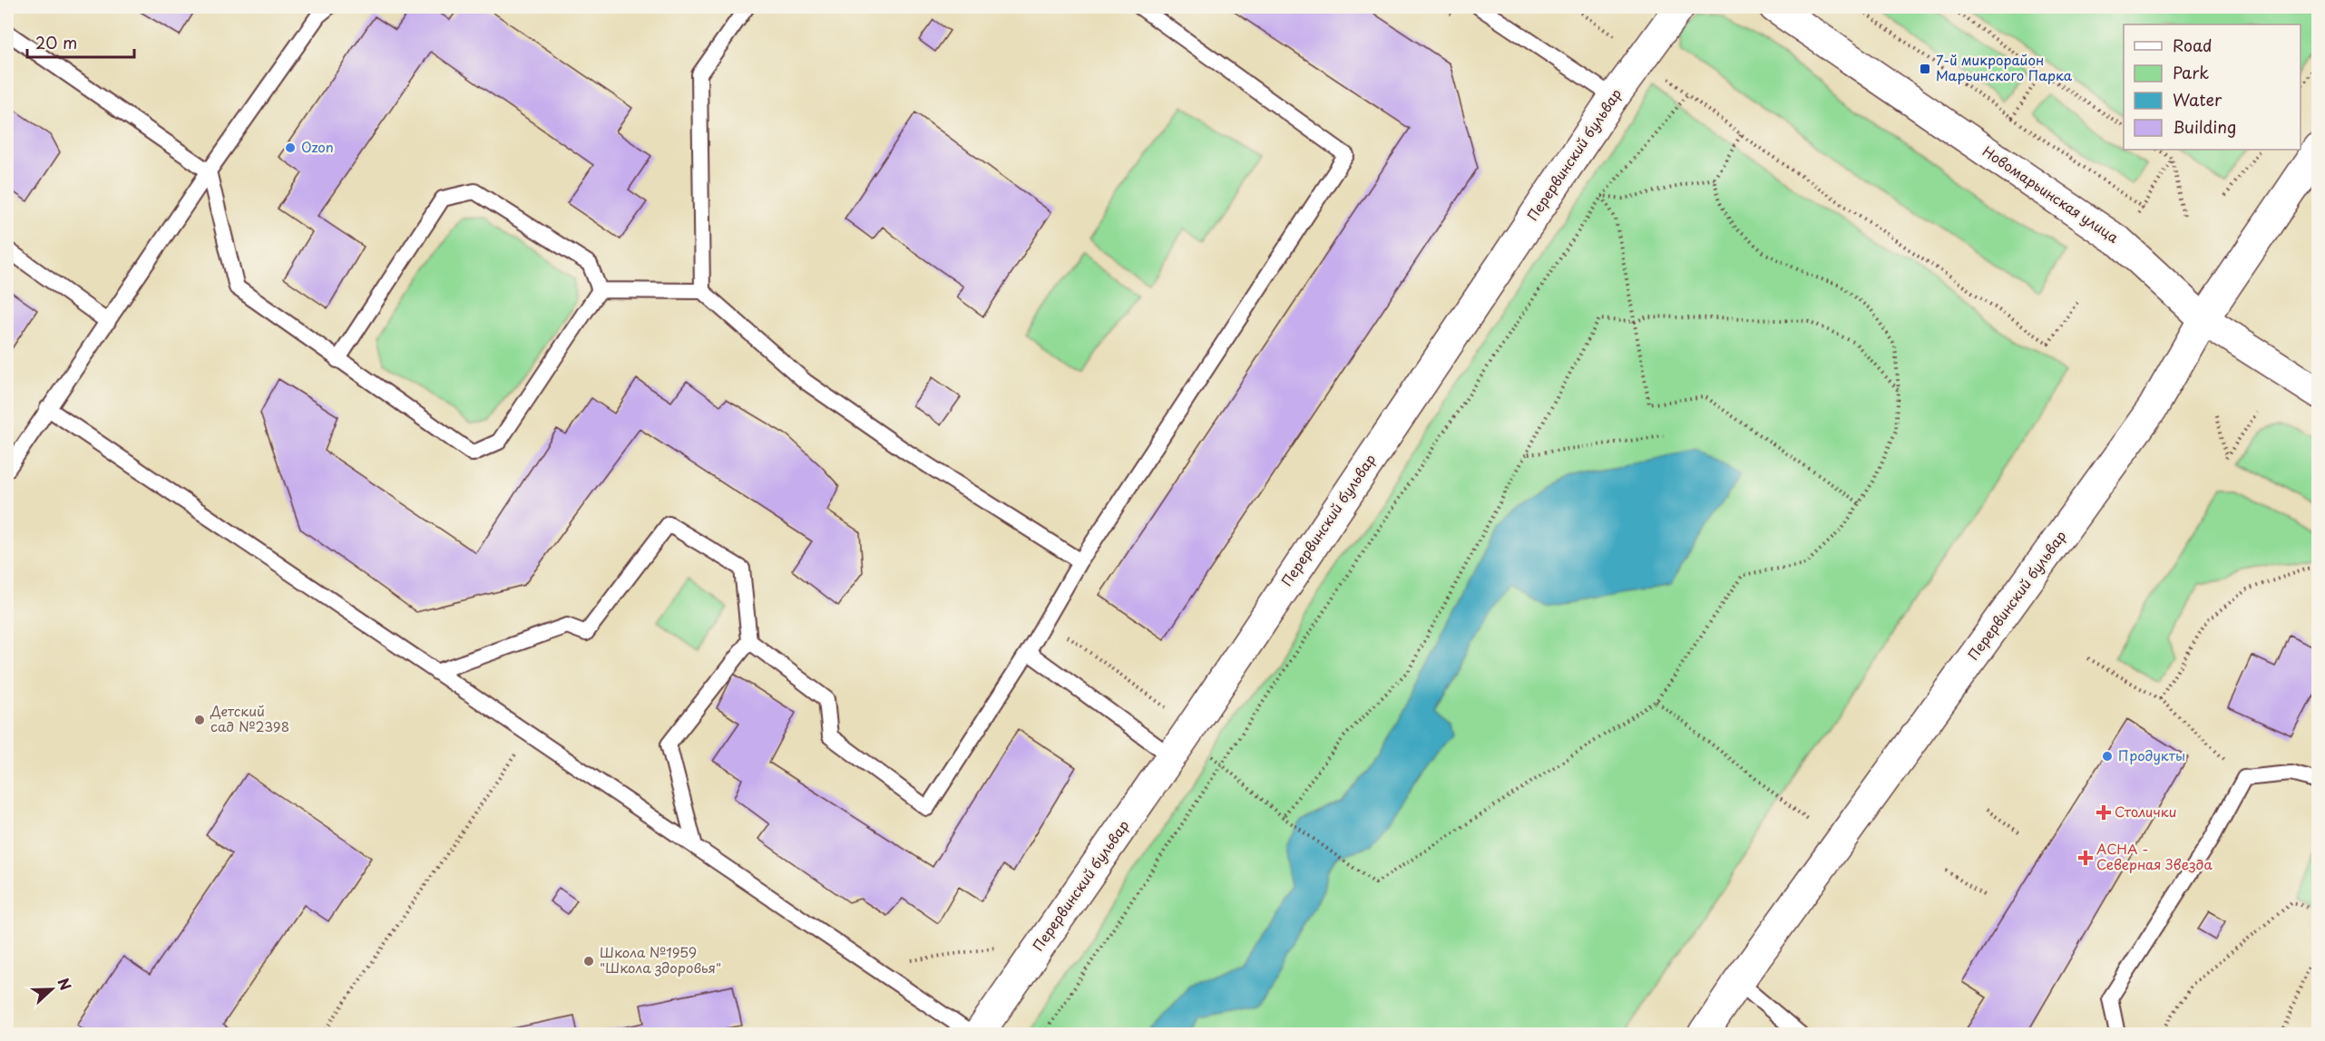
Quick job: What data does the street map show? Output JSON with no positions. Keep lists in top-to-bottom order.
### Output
{
  "streets": {
    "street": ["Перервинский бульвар", "Новомарьинская улица"]
  },
  "crossings": [
    ["Перервинский бульвар", "Новомарьинская улица"]
  ],
  "places": {
    "transit": ["7-й микрорайон Марьинского Парка"],
    "other": [
      "Ozon",
      "Детский сад №2398",
      "Продукты",
      "Школа №1959 \"Школа здоровья\""
    ],
    "health": ["Столички", "АСНА - Северная Звезда"]
  },
  "legend": [
    "Road",
    "Park",
    "Water",
    "Building"
  ],
  "scale_bar": "20 m",
  "north": "right"
}
